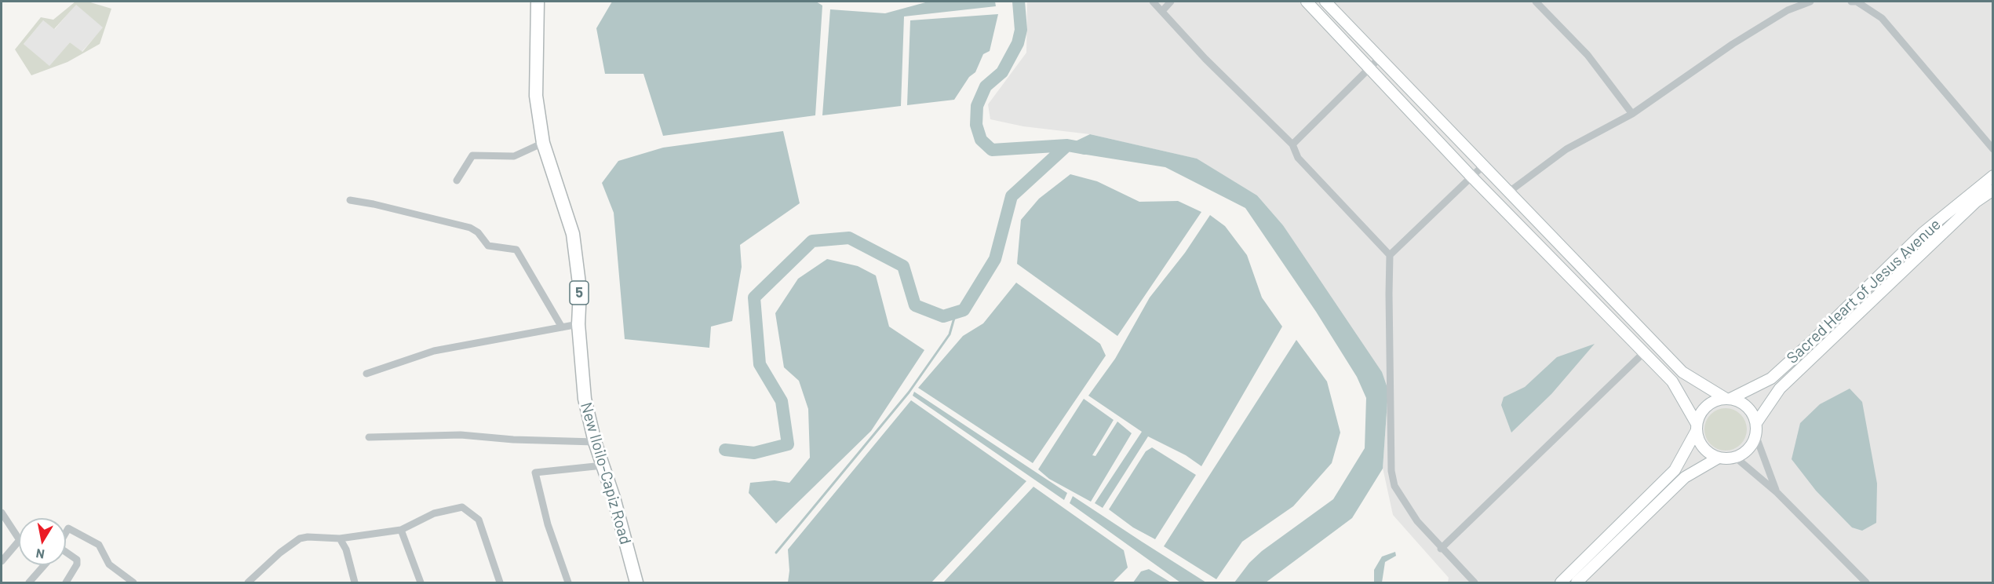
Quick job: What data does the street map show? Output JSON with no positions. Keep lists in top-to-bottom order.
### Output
{
  "streets": {
    "highway": ["5", "New Iloilo-Capiz Road"],
    "main road": ["Sacred Heart of Jesus Avenue"]
  },
  "north": "bottom"
}
